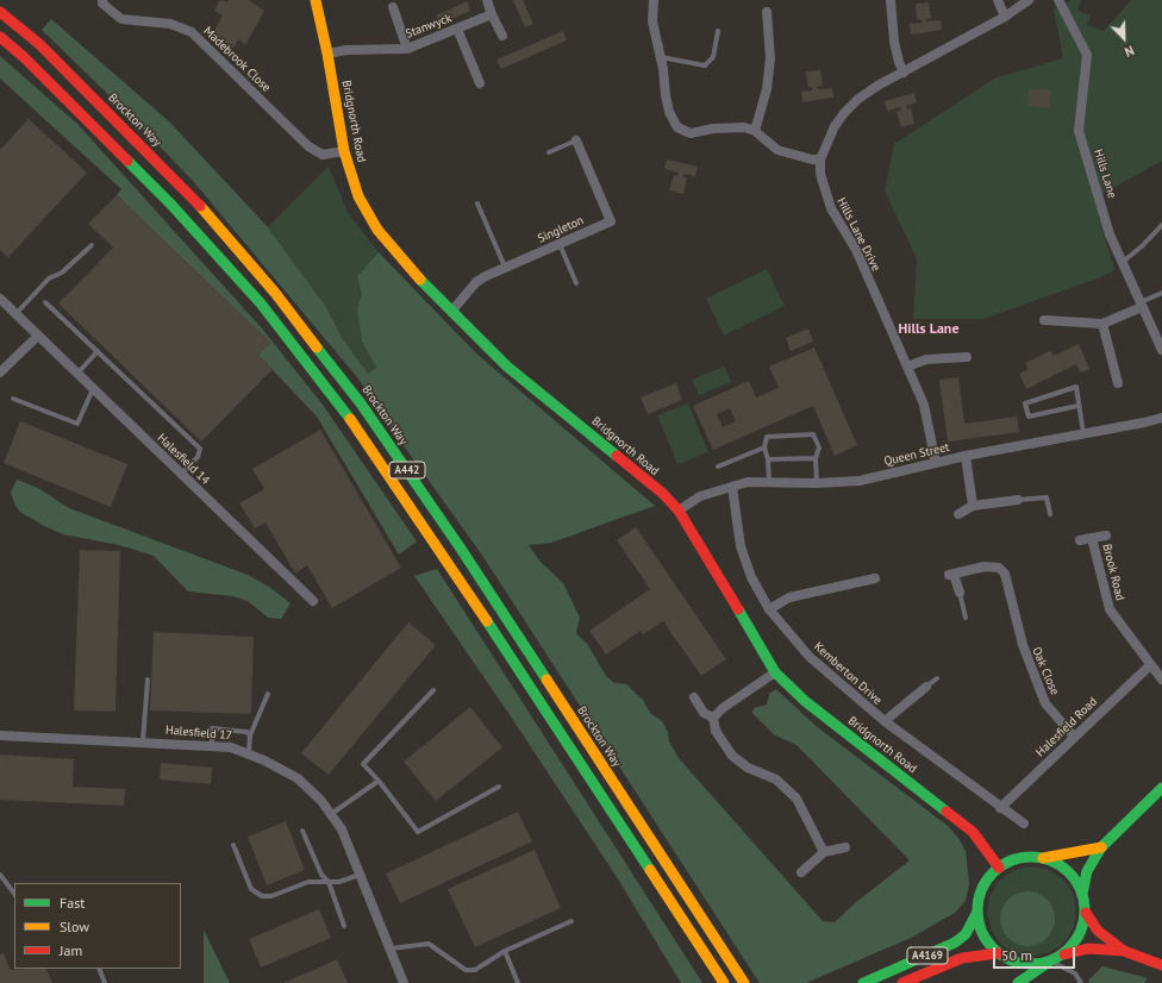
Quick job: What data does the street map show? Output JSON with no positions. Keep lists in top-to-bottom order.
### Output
{
  "streets": {
    "main road": [
      "Brockton Way",
      "Bridgnorth Road",
      "A442",
      "A4169"
    ],
    "street": [
      "Stanwyck",
      "Madebrook Close",
      "Hills Lane",
      "Singleton",
      "Hills Lane Drive",
      "Queen Street",
      "Halesfield 14",
      "Brook Road",
      "Oak Close",
      "Kemberton Drive",
      "Halesfield Road",
      "Halesfield 17"
    ]
  },
  "crossings": [
    ["Stanwyck", "Bridgnorth Road"],
    ["Madebrook Close", "Bridgnorth Road"],
    ["Bridgnorth Road", "Singleton"],
    ["Bridgnorth Road", "Queen Street"],
    ["Bridgnorth Road", "A4169"],
    ["Hills Lane Drive", "Queen Street"],
    ["Queen Street", "Kemberton Drive"],
    ["Brook Road", "Halesfield Road"],
    ["Oak Close", "Halesfield Road"],
    ["Kemberton Drive", "Halesfield Road"]
  ],
  "districts": ["Hills Lane"],
  "legend": ["Fast", "Slow", "Jam"],
  "scale_bar": "50 m",
  "north": "bottom right"
}
